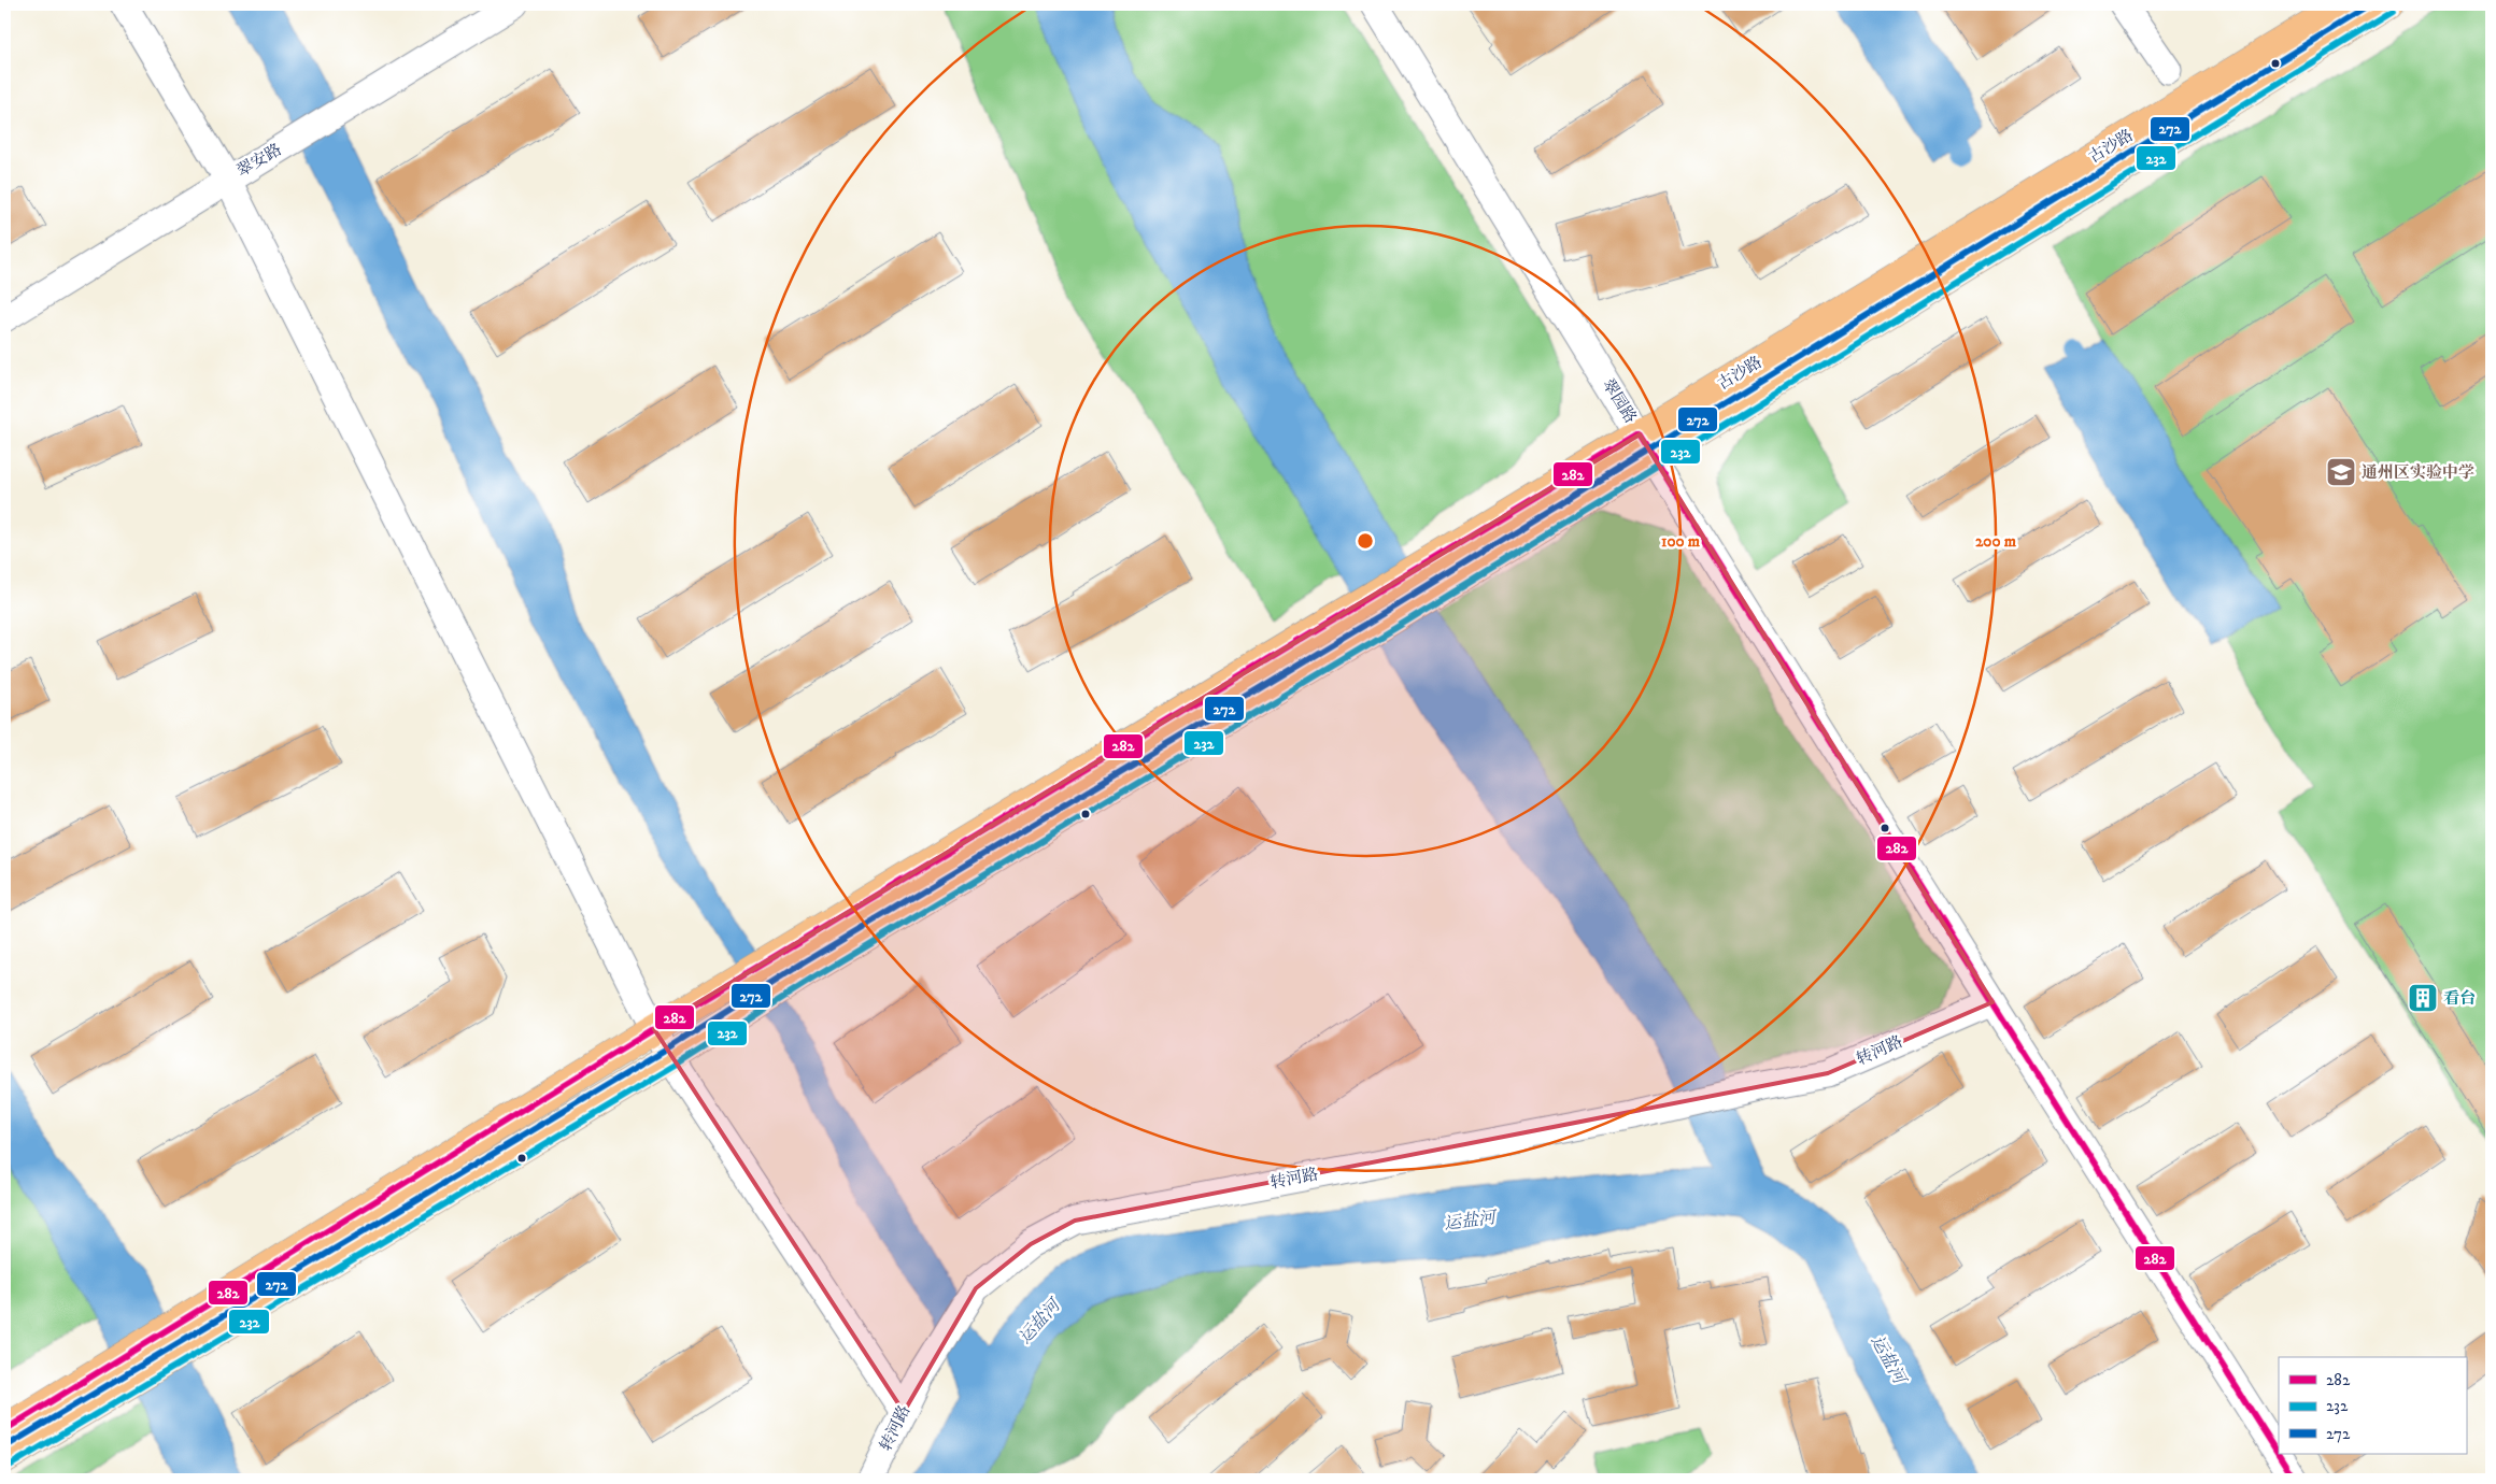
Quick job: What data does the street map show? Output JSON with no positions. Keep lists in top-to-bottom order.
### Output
{
  "streets": {
    "main road": ["古沙路"],
    "street": ["翠安路", "翠园路", "转河路"]
  },
  "crossings": [
    ["古沙路", "翠园路"],
    ["翠园路", "转河路"]
  ],
  "water": ["运盐河"],
  "places": {
    "school or university": ["通州区实验中学"],
    "building": ["看台"]
  },
  "lines": ["transit line 272", "transit line 232", "transit line 282"],
  "legend": ["282", "232", "272"],
  "rings": ["100 m", "200 m"]
}
